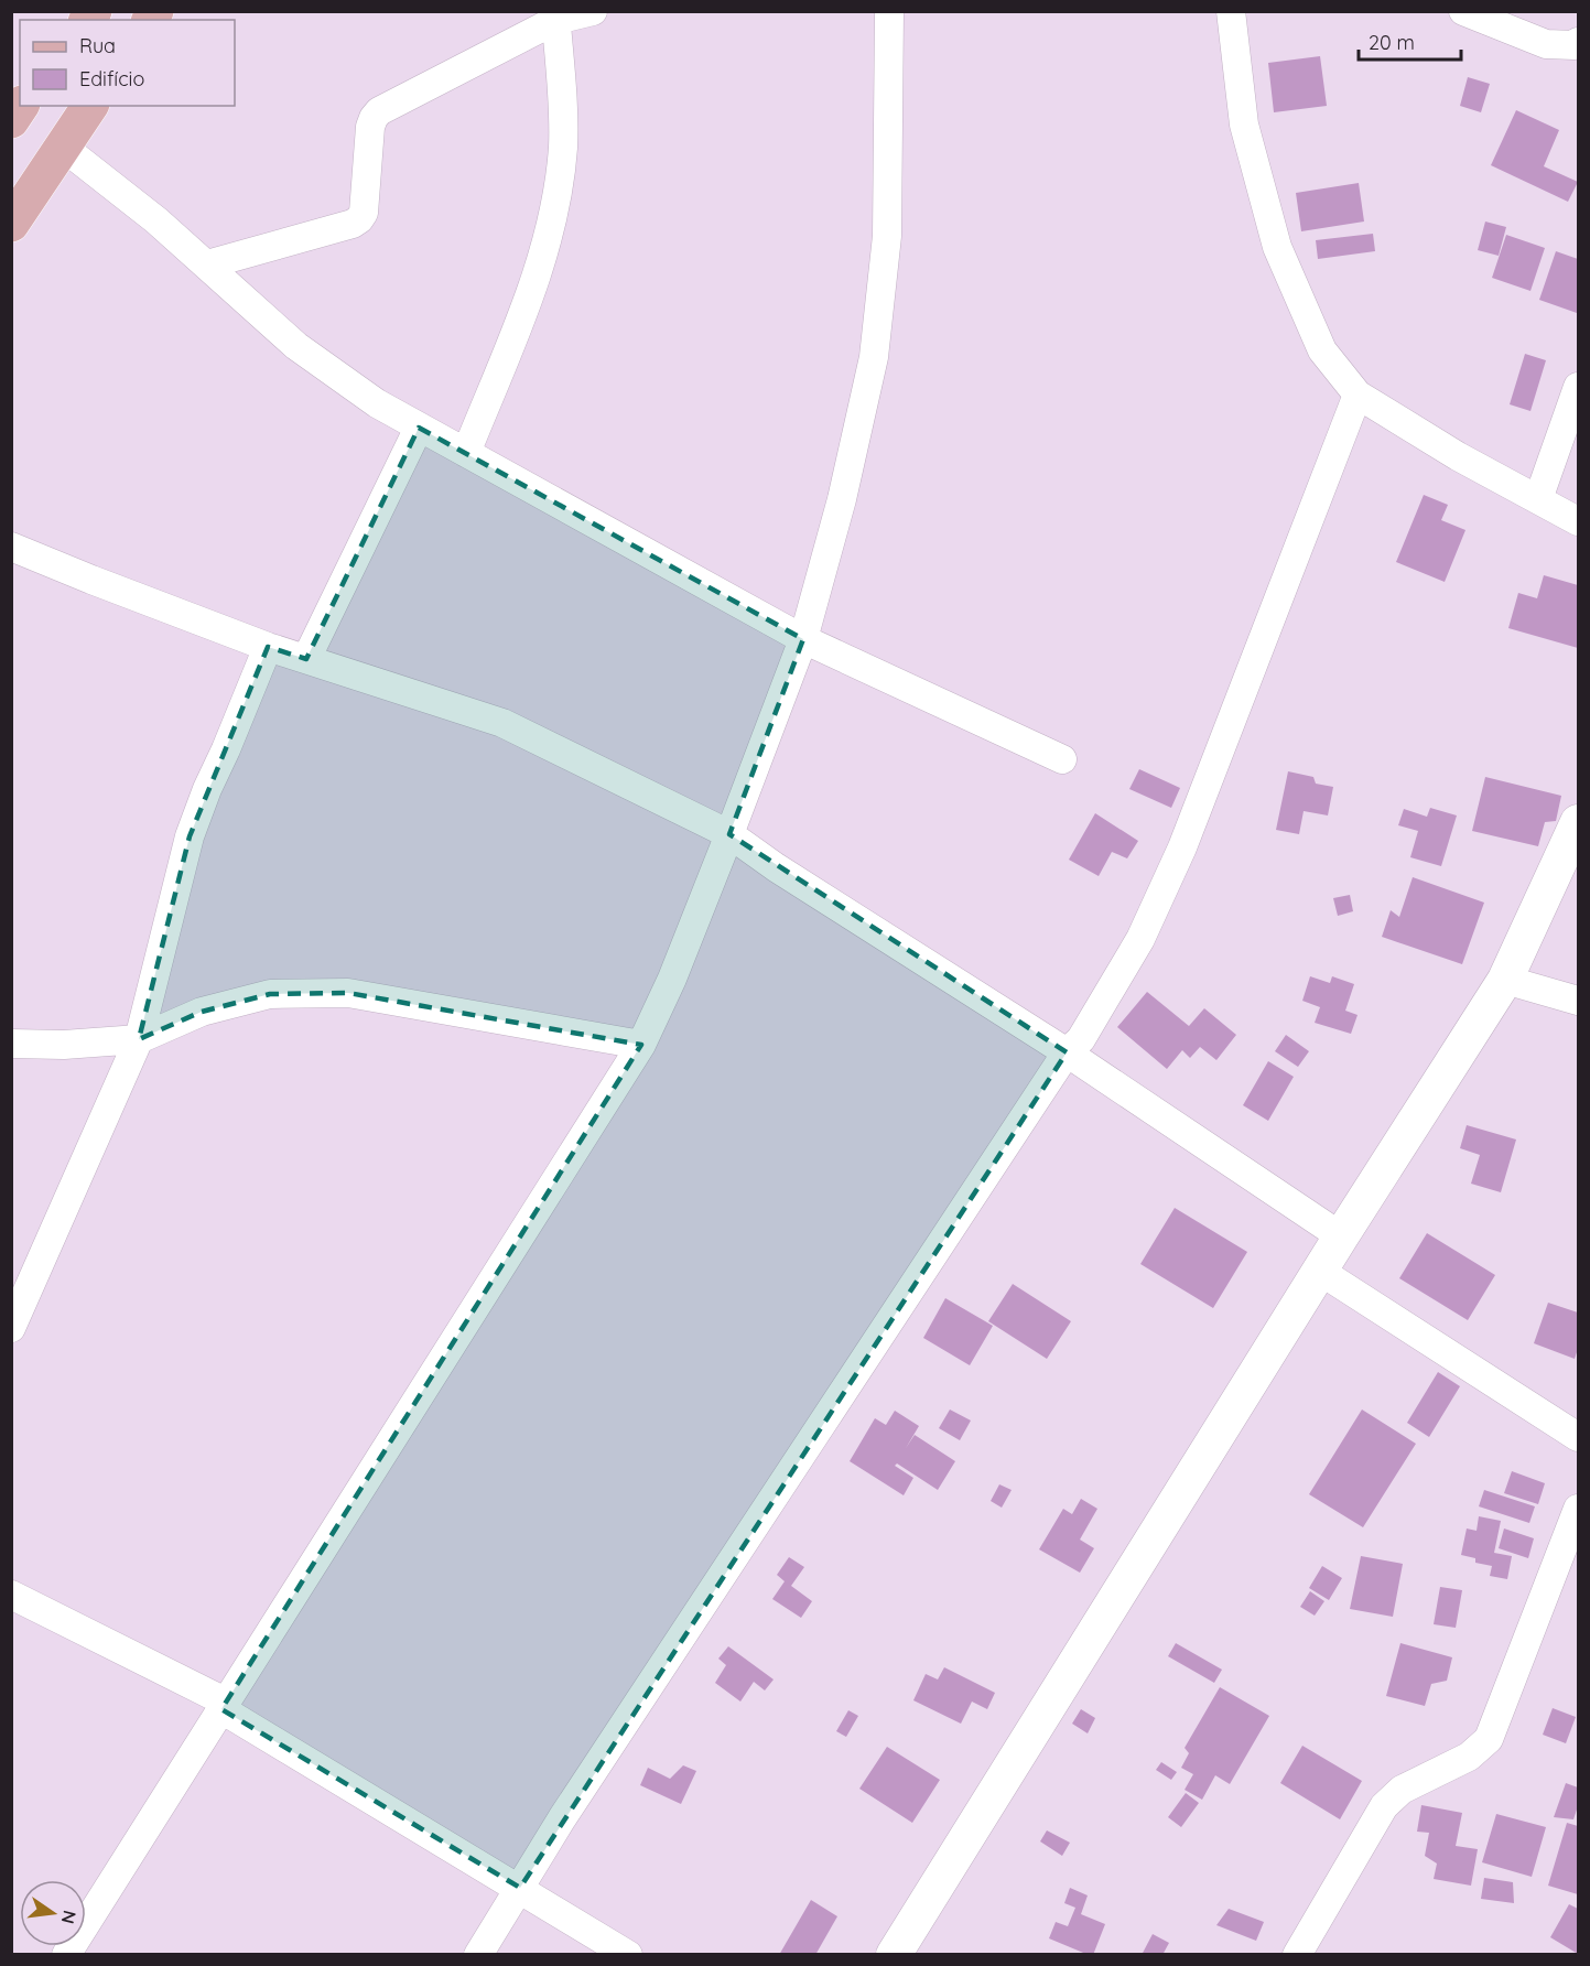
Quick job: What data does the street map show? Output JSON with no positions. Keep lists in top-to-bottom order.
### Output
{
  "legend": ["Rua", "Edifício"],
  "scale_bar": "20 m",
  "north": "right"
}
